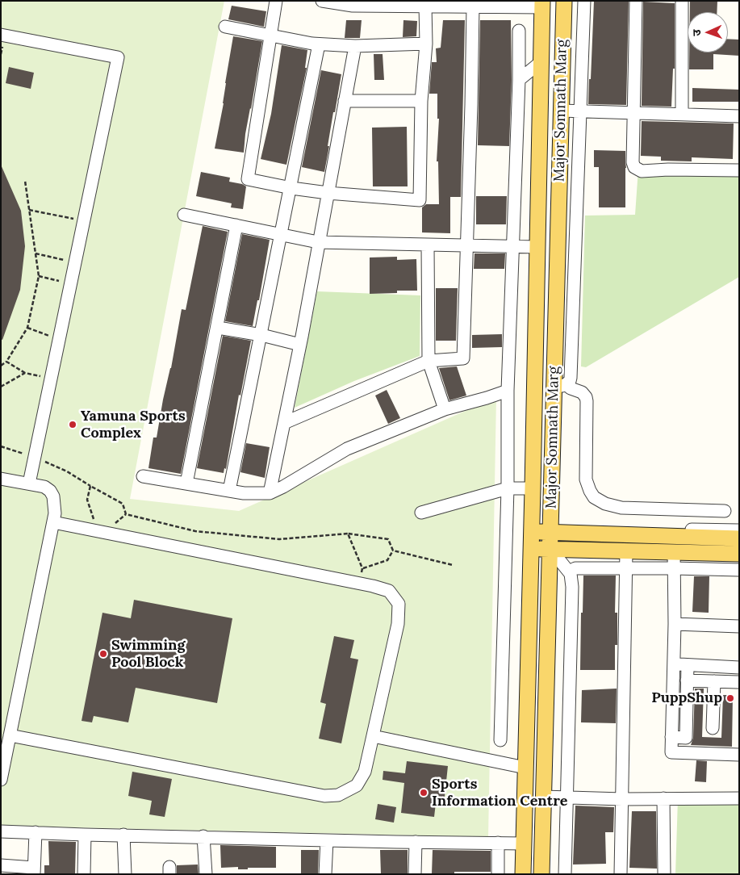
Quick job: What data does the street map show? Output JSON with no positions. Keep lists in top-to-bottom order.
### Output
{
  "streets": {
    "main road": ["Major Somnath Marg"]
  },
  "places": [
    "Yamuna Sports Complex",
    "Swimming Pool Block",
    "PuppShup",
    "Sports Information Centre"
  ],
  "north": "left"
}
